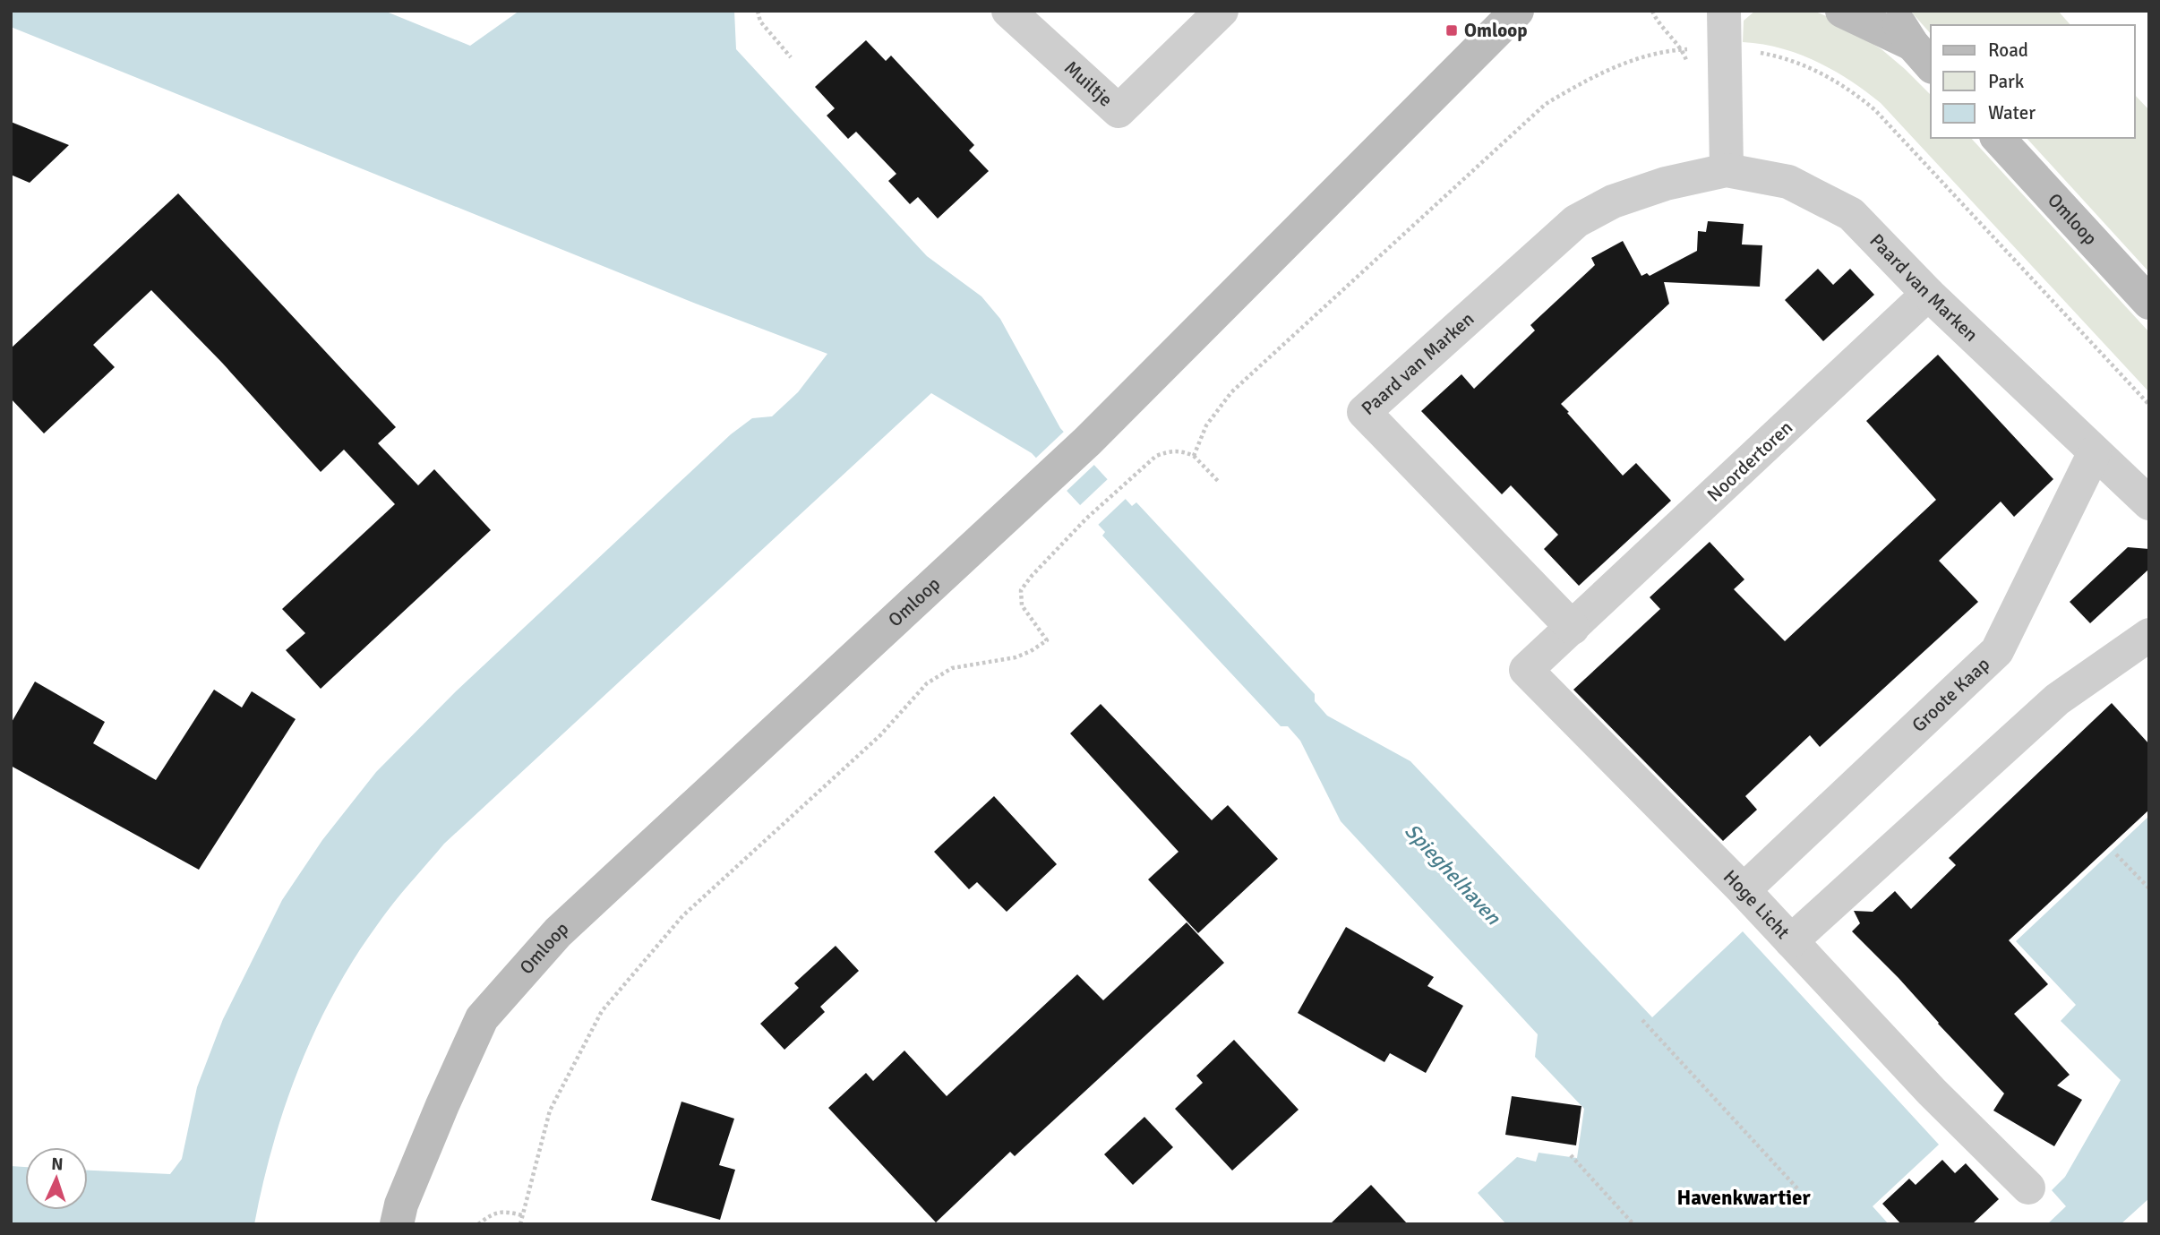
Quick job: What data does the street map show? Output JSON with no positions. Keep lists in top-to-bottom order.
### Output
{
  "streets": {
    "main road": ["Omloop"],
    "street": [
      "Muiltje",
      "Paard van Marken",
      "Noordertoren",
      "Groote Kaap",
      "Hoge Licht"
    ]
  },
  "crossings": [
    ["Paard van Marken", "Noordertoren"],
    ["Paard van Marken", "Groote Kaap"],
    ["Paard van Marken", "Hoge Licht"],
    ["Noordertoren", "Hoge Licht"],
    ["Groote Kaap", "Hoge Licht"]
  ],
  "districts": ["Havenkwartier"],
  "water": ["Spieghelhaven"],
  "places": {
    "transit": ["Omloop"]
  },
  "legend": ["Road", "Park", "Water"],
  "north": "top"
}
